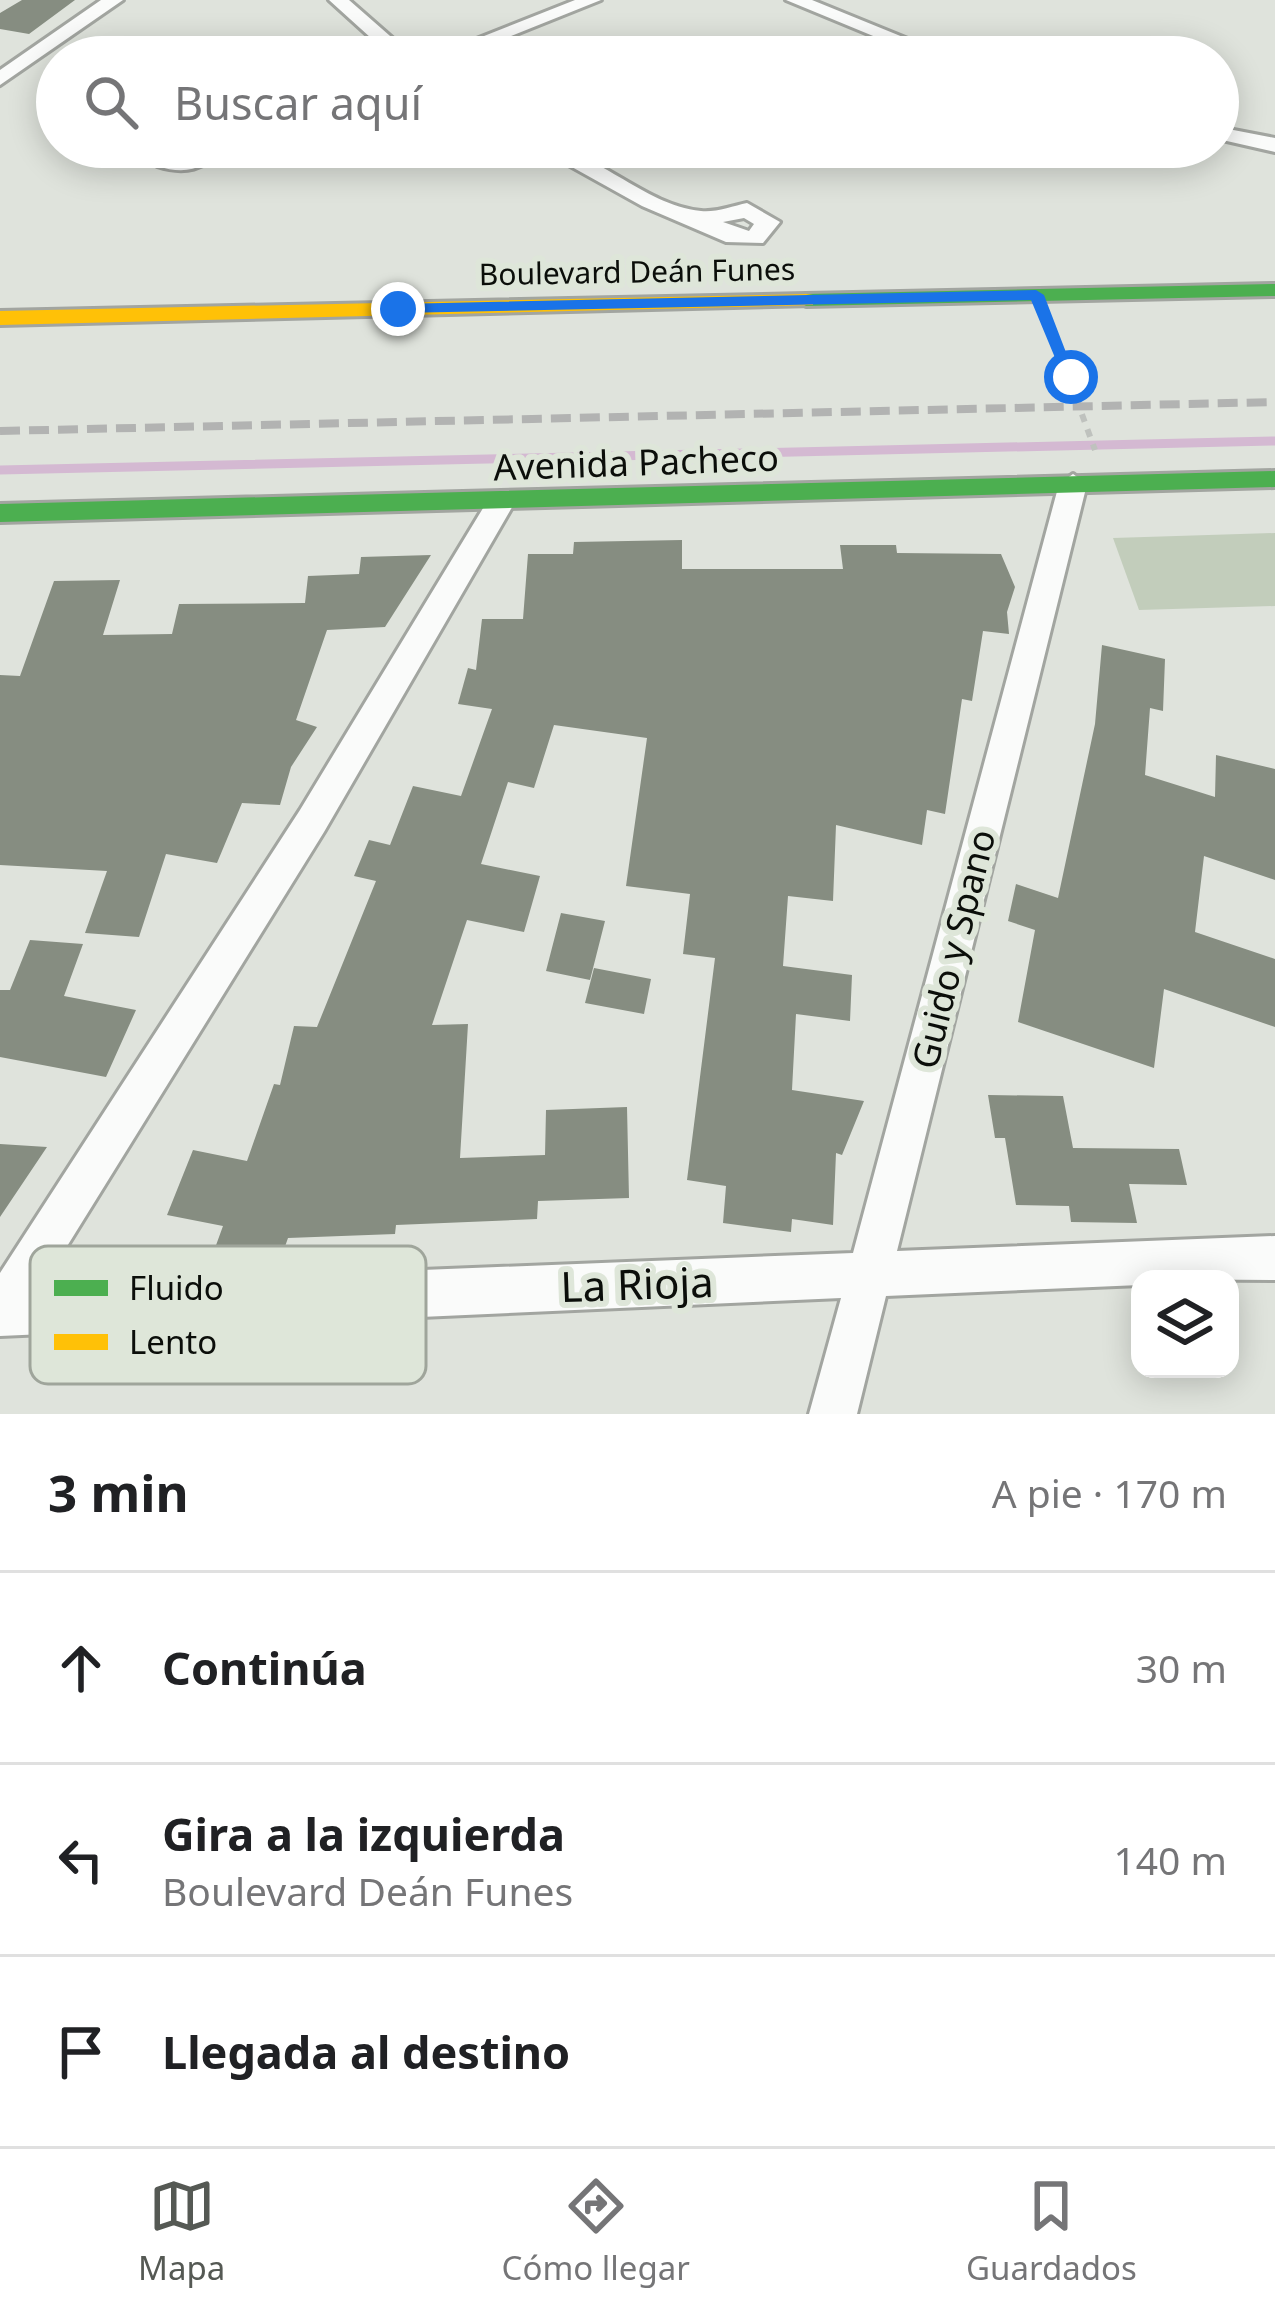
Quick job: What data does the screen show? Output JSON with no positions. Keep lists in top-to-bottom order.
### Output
{
  "streets": {
    "main road": ["Boulevard Deán Funes", "Avenida Pacheco"],
    "street": ["Guido y Spano", "La Rioja"]
  },
  "crossings": [
    ["Avenida Pacheco", "Guido y Spano"],
    ["Guido y Spano", "La Rioja"]
  ],
  "legend": ["Fluido", "Lento"],
  "page": {
    "search": "Buscar aquí",
    "heading": ["3 min", "A pie · 170 m"],
    "list": [
      ["Continúa", "30 m"],
      ["Gira a la izquierda", "Boulevard Deán Funes", "140 m"],
      "Llegada al destino"
    ],
    "nav": ["Mapa", "Cómo llegar", "Guardados"]
  }
}
